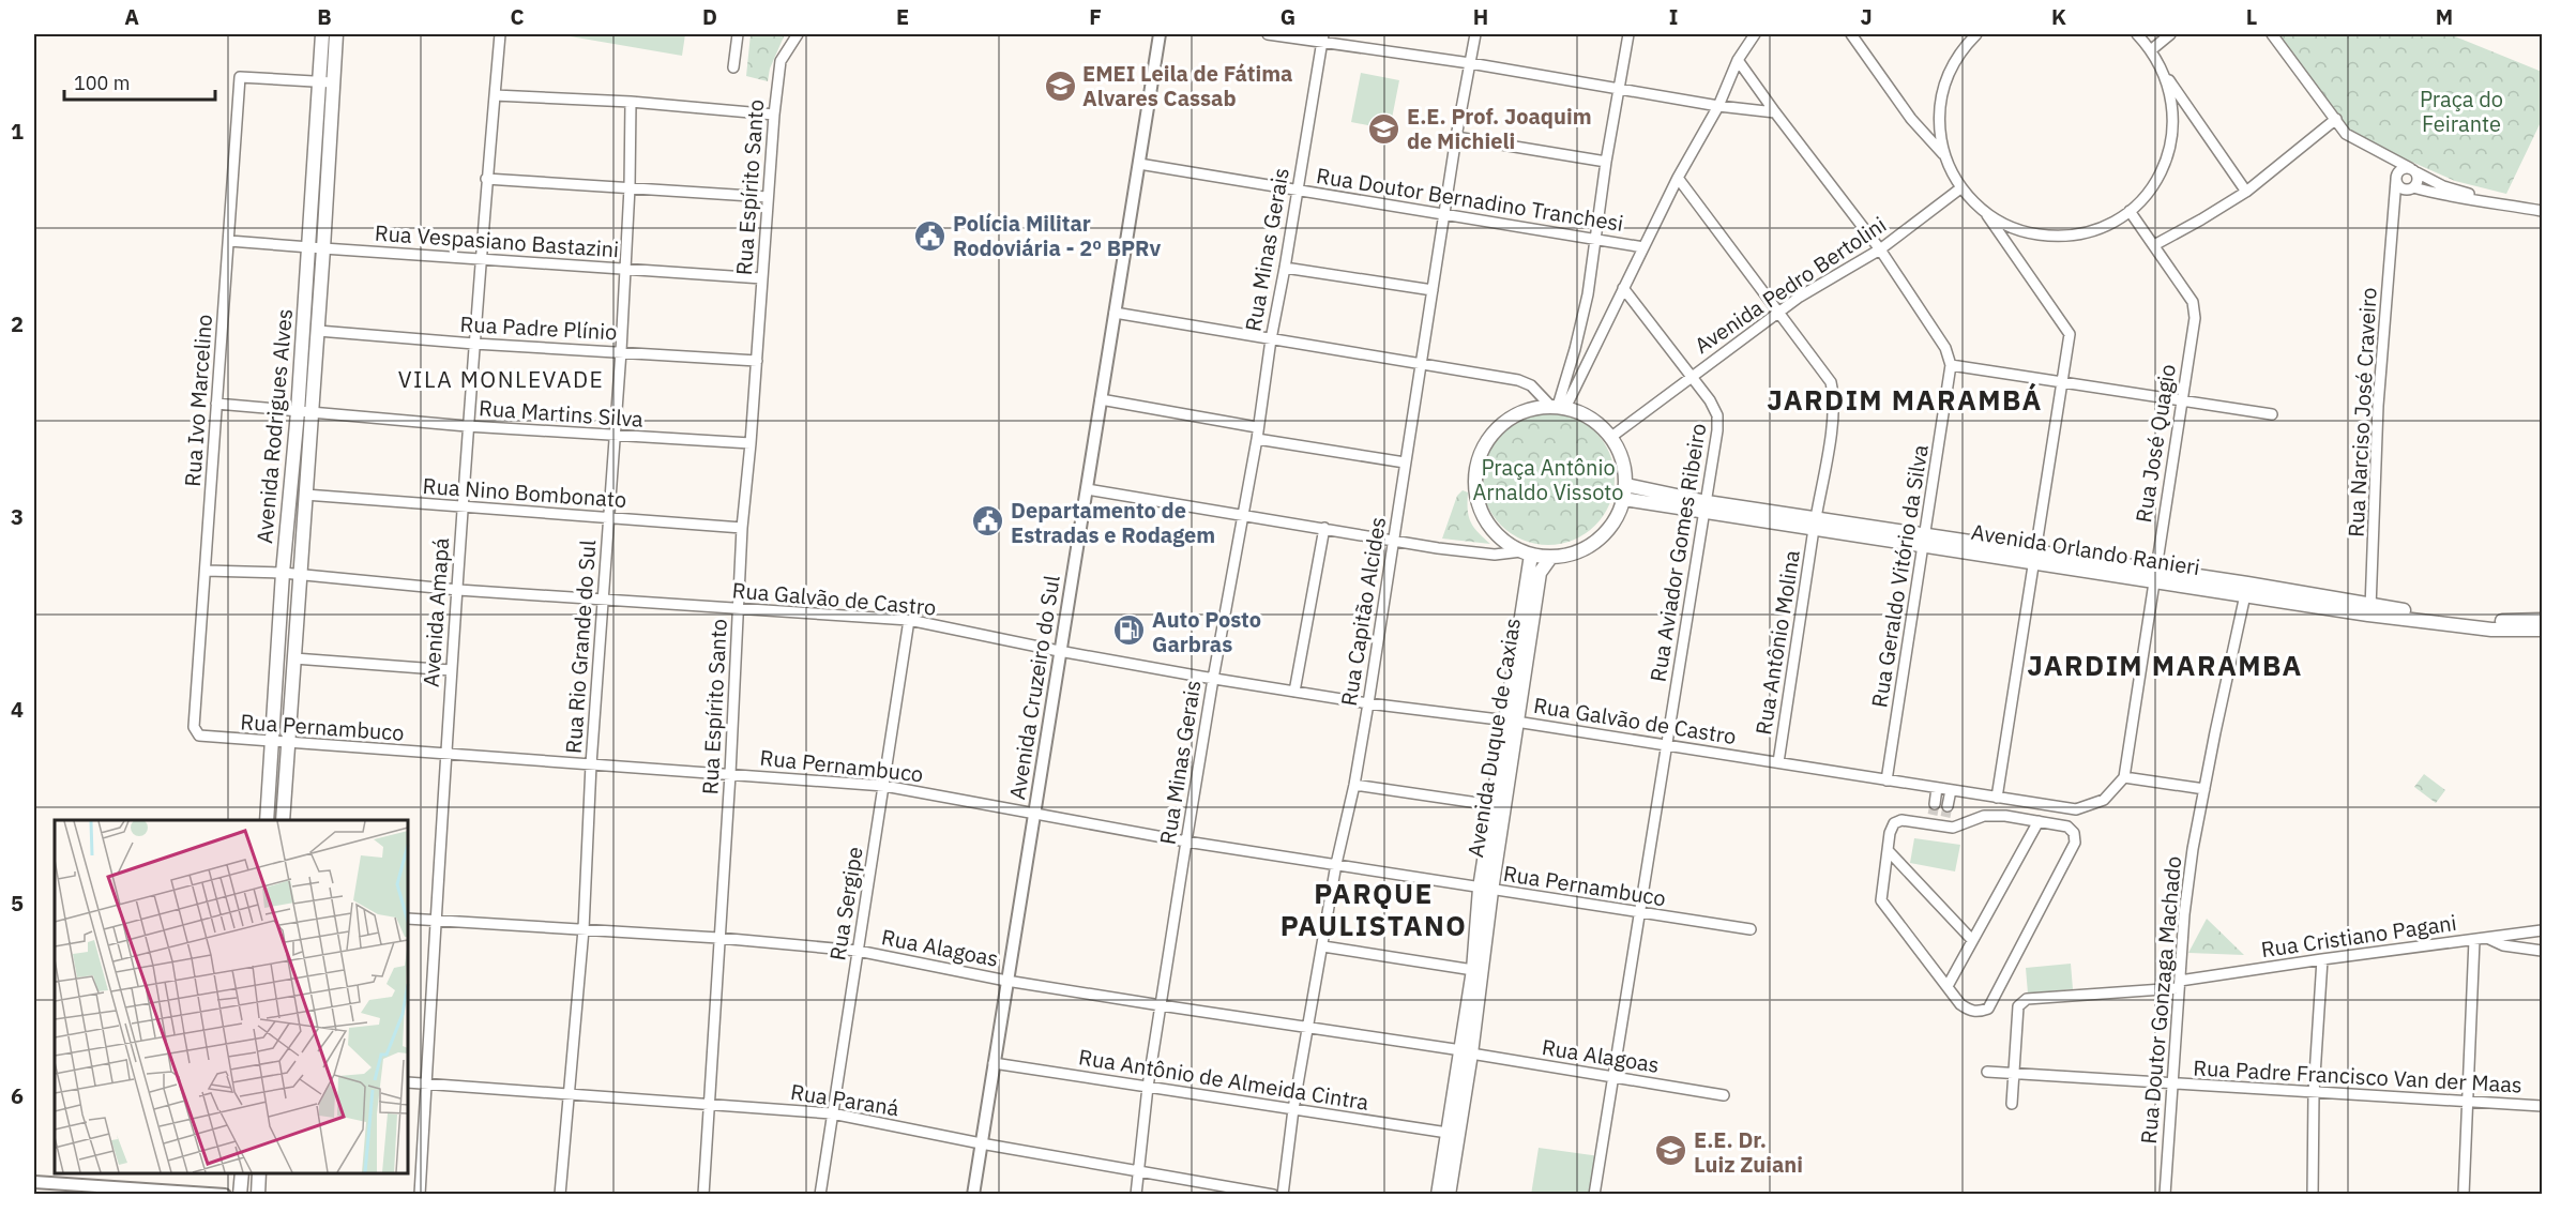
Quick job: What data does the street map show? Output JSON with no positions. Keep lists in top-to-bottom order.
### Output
{
  "streets": {
    "main road": ["Avenida Rodrigues Alves", "Avenida Orlando Ranieri", "Avenida Duque de Caxias"],
    "street": [
      "Rua Espírito Santo",
      "Rua Doutor Bernadino Tranchesi",
      "Rua Vespasiano Bastazini",
      "Rua Minas Gerais",
      "Avenida Pedro Bertolini",
      "Rua Padre Plínio",
      "Rua Ivo Marcelino",
      "Rua Narciso José Craveiro",
      "Rua Martins Silva",
      "Rua José Quagio",
      "Rua Nino Bombonato",
      "Rua Aviador Gomes Ribeiro",
      "Rua Geraldo Vitório da Silva",
      "Rua Galvão de Castro",
      "Rua Capitão Alcides",
      "Avenida Amapá",
      "Rua Antônio Molina",
      "Rua Rio Grande do Sul",
      "Avenida Cruzeiro do Sul",
      "Rua Pernambuco",
      "Rua Sergipe",
      "Rua Cristiano Pagani",
      "Rua Alagoas",
      "Rua Doutor Gonzaga Machado",
      "Rua Padre Francisco Van der Maas",
      "Rua Antônio de Almeida Cintra",
      "Rua Paraná"
    ]
  },
  "crossings": [
    ["Rua Espírito Santo", "Rua Vespasiano Bastazini"],
    ["Rua Espírito Santo", "Rua Padre Plínio"],
    ["Rua Espírito Santo", "Rua Martins Silva"],
    ["Rua Espírito Santo", "Rua Nino Bombonato"],
    ["Rua Espírito Santo", "Rua Galvão de Castro"],
    ["Rua Espírito Santo", "Rua Pernambuco"],
    ["Rua Espírito Santo", "Rua Alagoas"],
    ["Rua Espírito Santo", "Rua Paraná"],
    ["Rua Doutor Bernadino Tranchesi", "Rua Minas Gerais"],
    ["Rua Doutor Bernadino Tranchesi", "Rua Capitão Alcides"],
    ["Rua Doutor Bernadino Tranchesi", "Avenida Cruzeiro do Sul"],
    ["Rua Vespasiano Bastazini", "Rua Ivo Marcelino"],
    ["Rua Vespasiano Bastazini", "Avenida Rodrigues Alves"],
    ["Rua Vespasiano Bastazini", "Avenida Amapá"],
    ["Rua Vespasiano Bastazini", "Rua Rio Grande do Sul"],
    ["Rua Minas Gerais", "Rua Galvão de Castro"],
    ["Rua Minas Gerais", "Rua Pernambuco"],
    ["Rua Minas Gerais", "Rua Alagoas"],
    ["Rua Minas Gerais", "Rua Antônio de Almeida Cintra"],
    ["Rua Minas Gerais", "Rua Paraná"],
    ["Avenida Pedro Bertolini", "Avenida Orlando Ranieri"],
    ["Avenida Pedro Bertolini", "Rua Aviador Gomes Ribeiro"],
    ["Avenida Pedro Bertolini", "Rua Antônio Molina"],
    ["Avenida Pedro Bertolini", "Avenida Duque de Caxias"],
    ["Rua Padre Plínio", "Avenida Rodrigues Alves"],
    ["Rua Padre Plínio", "Avenida Amapá"],
    ["Rua Padre Plínio", "Rua Rio Grande do Sul"],
    ["Rua Ivo Marcelino", "Rua Martins Silva"],
    ["Rua Ivo Marcelino", "Avenida Rodrigues Alves"],
    ["Rua Ivo Marcelino", "Rua Galvão de Castro"],
    ["Rua Ivo Marcelino", "Rua Pernambuco"],
    ["Rua Narciso José Craveiro", "Avenida Orlando Ranieri"],
    ["Rua Martins Silva", "Avenida Rodrigues Alves"],
    ["Rua Martins Silva", "Avenida Amapá"],
    ["Rua Martins Silva", "Rua Rio Grande do Sul"],
    ["Avenida Rodrigues Alves", "Rua Nino Bombonato"],
    ["Avenida Rodrigues Alves", "Rua Galvão de Castro"],
    ["Avenida Rodrigues Alves", "Rua Pernambuco"],
    ["Rua José Quagio", "Avenida Orlando Ranieri"],
    ["Rua José Quagio", "Rua Galvão de Castro"],
    ["Rua Nino Bombonato", "Avenida Amapá"],
    ["Rua Nino Bombonato", "Rua Rio Grande do Sul"],
    ["Avenida Orlando Ranieri", "Rua Aviador Gomes Ribeiro"],
    ["Avenida Orlando Ranieri", "Rua Geraldo Vitório da Silva"],
    ["Avenida Orlando Ranieri", "Rua Antônio Molina"],
    ["Avenida Orlando Ranieri", "Avenida Duque de Caxias"],
    ["Avenida Orlando Ranieri", "Rua Doutor Gonzaga Machado"],
    ["Rua Aviador Gomes Ribeiro", "Rua Galvão de Castro"],
    ["Rua Aviador Gomes Ribeiro", "Rua Pernambuco"],
    ["Rua Aviador Gomes Ribeiro", "Rua Alagoas"],
    ["Rua Geraldo Vitório da Silva", "Rua Galvão de Castro"],
    ["Rua Galvão de Castro", "Rua Capitão Alcides"],
    ["Rua Galvão de Castro", "Avenida Amapá"],
    ["Rua Galvão de Castro", "Rua Antônio Molina"],
    ["Rua Galvão de Castro", "Rua Rio Grande do Sul"],
    ["Rua Galvão de Castro", "Avenida Cruzeiro do Sul"],
    ["Rua Galvão de Castro", "Avenida Duque de Caxias"],
    ["Rua Galvão de Castro", "Rua Sergipe"],
    ["Rua Capitão Alcides", "Rua Pernambuco"],
    ["Rua Capitão Alcides", "Rua Alagoas"],
    ["Rua Capitão Alcides", "Rua Antônio de Almeida Cintra"],
    ["Avenida Amapá", "Rua Pernambuco"],
    ["Avenida Amapá", "Rua Alagoas"],
    ["Avenida Amapá", "Rua Paraná"],
    ["Rua Rio Grande do Sul", "Rua Pernambuco"],
    ["Rua Rio Grande do Sul", "Rua Alagoas"],
    ["Rua Rio Grande do Sul", "Rua Paraná"],
    ["Avenida Cruzeiro do Sul", "Rua Pernambuco"],
    ["Avenida Cruzeiro do Sul", "Rua Alagoas"],
    ["Avenida Cruzeiro do Sul", "Rua Antônio de Almeida Cintra"],
    ["Avenida Cruzeiro do Sul", "Rua Paraná"],
    ["Rua Pernambuco", "Avenida Duque de Caxias"],
    ["Rua Pernambuco", "Rua Sergipe"],
    ["Avenida Duque de Caxias", "Rua Alagoas"],
    ["Avenida Duque de Caxias", "Rua Antônio de Almeida Cintra"],
    ["Rua Sergipe", "Rua Alagoas"],
    ["Rua Sergipe", "Rua Paraná"],
    ["Rua Cristiano Pagani", "Rua Doutor Gonzaga Machado"],
    ["Rua Cristiano Pagani", "Rua Padre Francisco Van der Maas"],
    ["Rua Doutor Gonzaga Machado", "Rua Padre Francisco Van der Maas"]
  ],
  "districts": [
    "VILA MONLEVADE",
    "JARDIM MARAMBÁ",
    "JARDIM MARAMBA",
    "PARQUE PAULISTANO"
  ],
  "parks": ["Praça do Feirante", "Praça Antônio Arnaldo Vissoto"],
  "places": {
    "school or university": ["EMEI Leila de Fátima Alvares Cassab", "E.E. Prof. Joaquim de Michieli", "E.E. Dr. Luiz Zuiani"],
    "public building": ["Polícia Militar Rodoviária - 2º BPRv", "Departamento de Estradas e Rodagem"],
    "fuel station": ["Auto Posto Garbras"]
  },
  "scale_bar": "100 m",
  "grid": {
    "columns": [
      "A",
      "B",
      "C",
      "D",
      "E",
      "F",
      "G",
      "H",
      "I",
      "J",
      "K",
      "L",
      "M"
    ],
    "rows": [
      "1",
      "2",
      "3",
      "4",
      "5",
      "6"
    ]
  }
}
